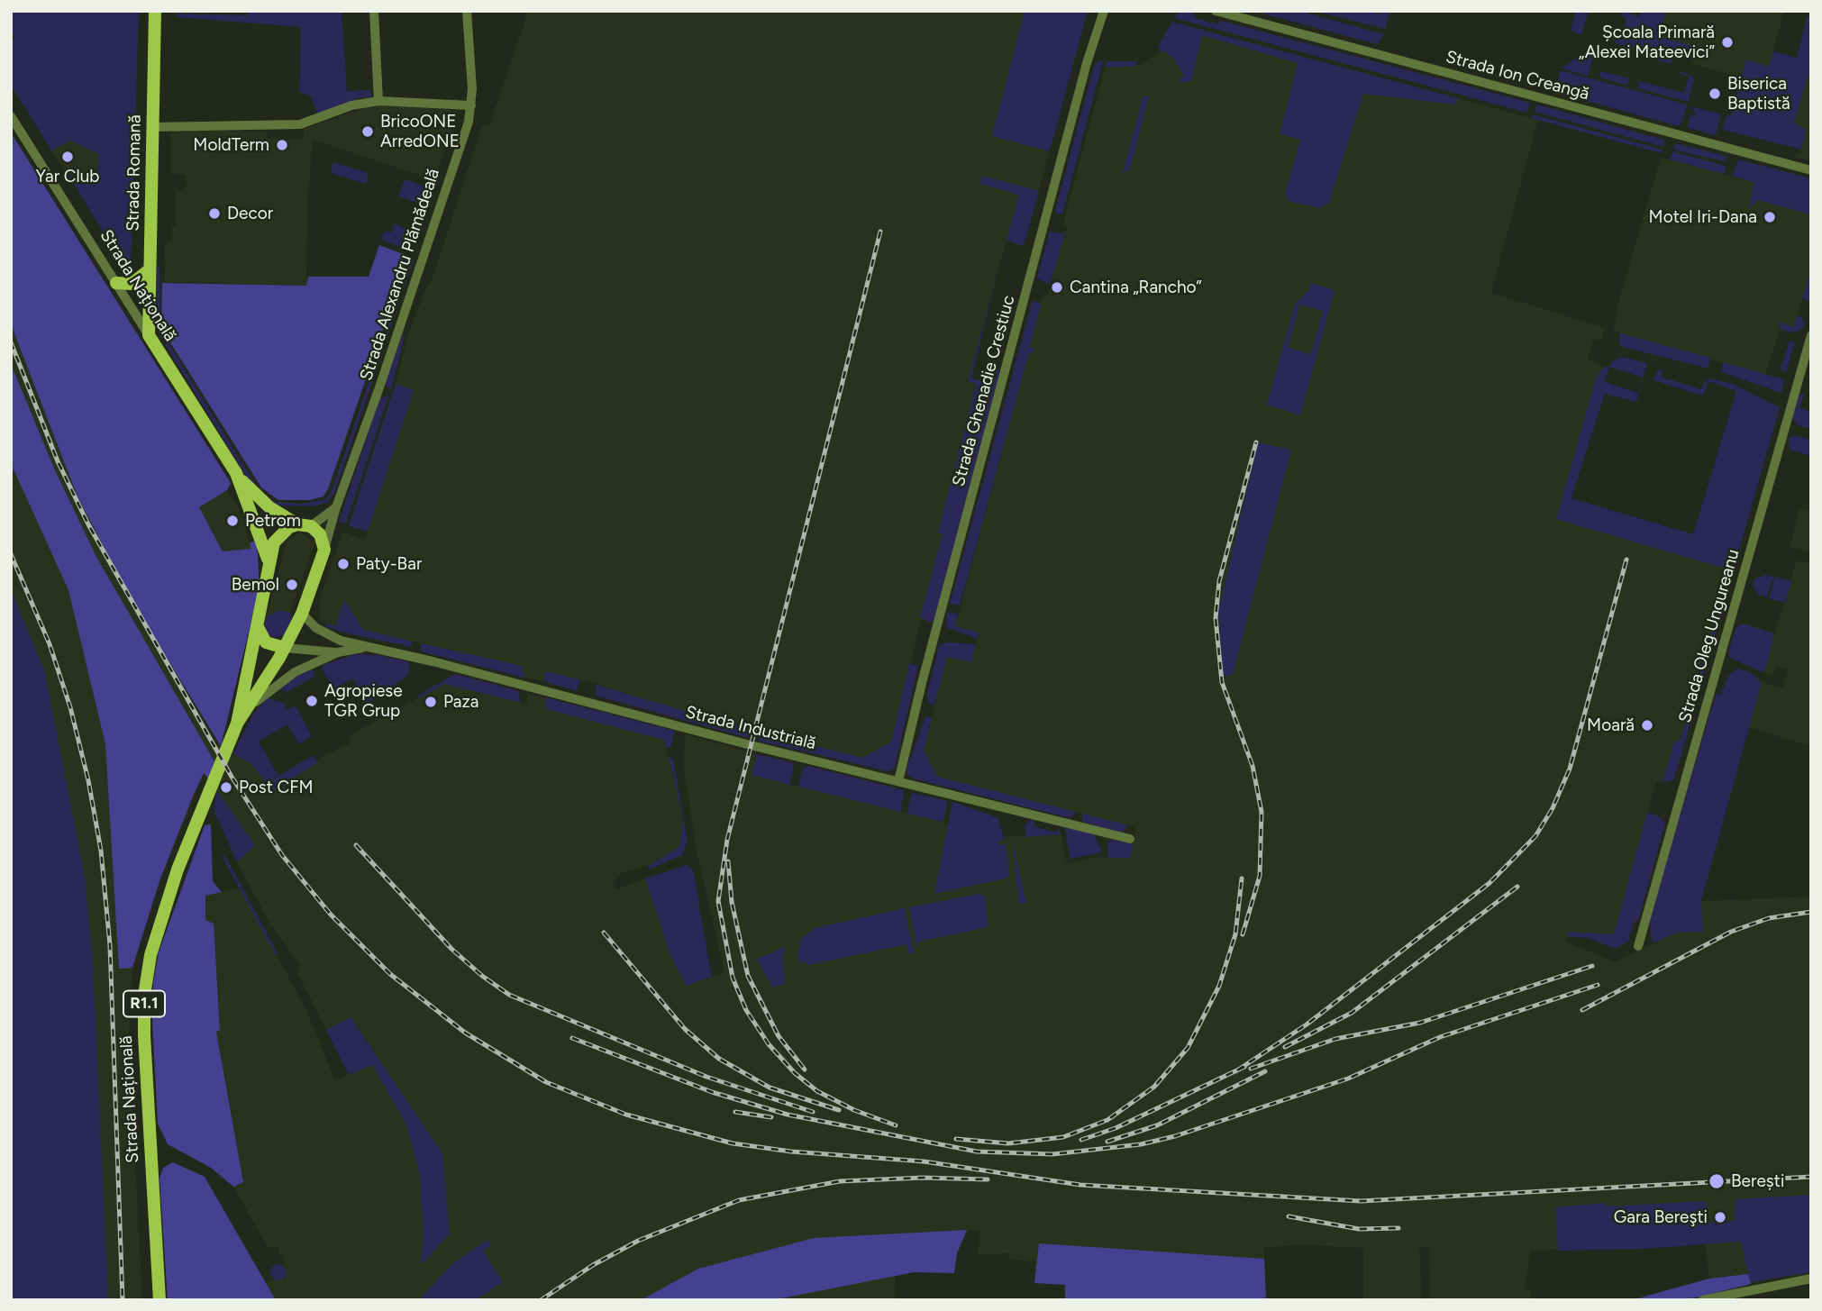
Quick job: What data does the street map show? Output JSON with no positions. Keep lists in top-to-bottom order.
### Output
{
  "streets": {
    "main road": ["Strada Romană", "Strada Națională", "R1.1"],
    "street": [
      "Strada Ion Creangă",
      "Strada Alexandru Plămădeală",
      "Strada Ghenadie Crestiuc",
      "Strada Oleg Ungureanu",
      "Strada Industrială"
    ]
  },
  "crossings": [
    ["Strada Romană", "Strada Națională"],
    ["Strada Alexandru Plămădeală", "Strada Națională"],
    ["Strada Națională", "Strada Industrială"],
    ["Strada Ghenadie Crestiuc", "Strada Industrială"]
  ],
  "places": [
    "Școala Primară „Alexei Mateevici”",
    "Biserica Baptistă",
    "BricoONE ArredONE",
    "MoldTerm",
    "Yar Club",
    "Decor",
    "Motel Iri-Dana",
    "Cantina „Rancho”",
    "Petrom",
    "Paty-Bar",
    "Bemol",
    "Agropiese TGR Grup",
    "Paza",
    "Moară",
    "Post CFM",
    "Berești",
    "Gara Bereşti"
  ]
}
